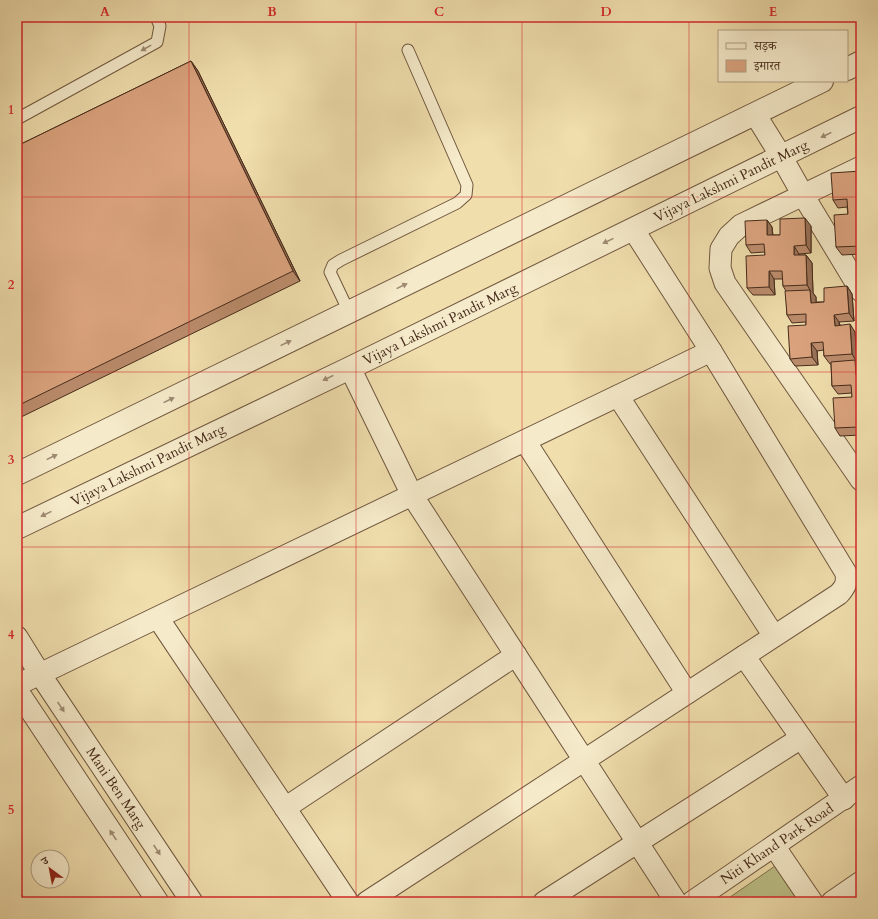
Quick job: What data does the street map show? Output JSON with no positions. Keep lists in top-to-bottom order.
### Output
{
  "streets": {
    "street": ["Vijaya Lakshmi Pandit Marg", "Mani Ben Marg", "Niti Khand Park Road"]
  },
  "legend": ["सड़क", "इमारत"],
  "north": "top left",
  "grid": {
    "columns": [
      "A",
      "B",
      "C",
      "D",
      "E"
    ],
    "rows": [
      "1",
      "2",
      "3",
      "4",
      "5"
    ]
  }
}
